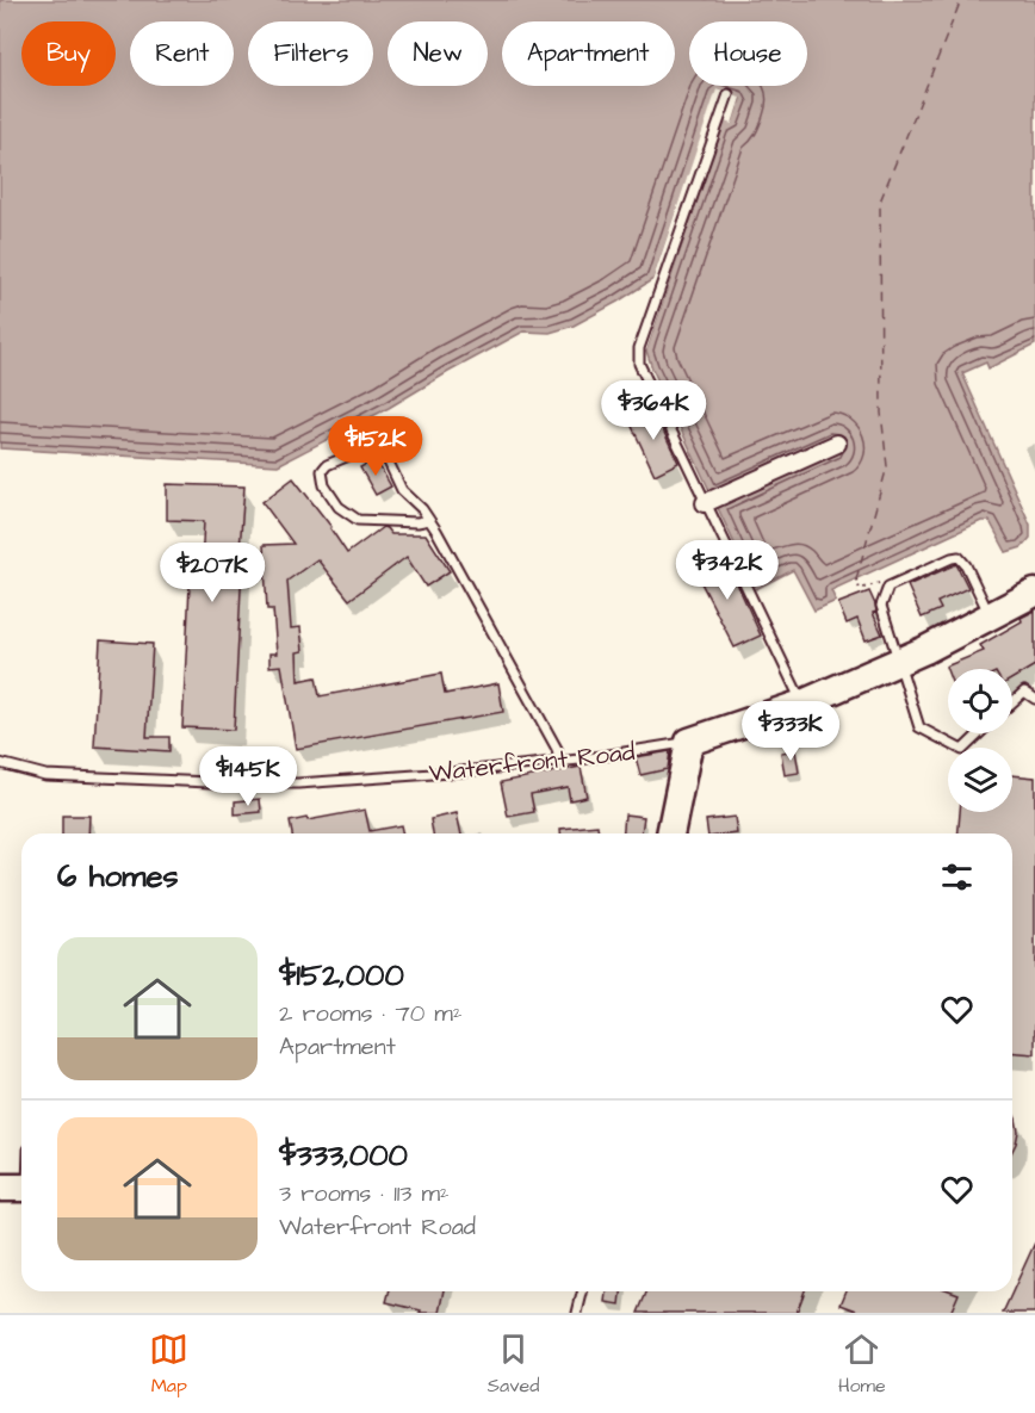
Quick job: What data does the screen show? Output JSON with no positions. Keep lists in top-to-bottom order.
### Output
{
  "streets": {
    "main road": ["Waterfront Road"]
  },
  "page": {
    "chip": [
      "Buy",
      "Rent",
      "Filters",
      "New",
      "Apartment",
      "House"
    ],
    "price": [
      "$364K",
      "$152K",
      "$342K",
      "$207K",
      "$333K",
      "$145K"
    ],
    "heading": "6 homes",
    "list": [
      {
        "name": "$152,000",
        "note": "2 rooms · 70 m² · Apartment"
      },
      {
        "name": "$333,000",
        "note": "3 rooms · 113 m² · Waterfront Road"
      }
    ],
    "tabs": ["Map", "Saved", "Home"]
  }
}
